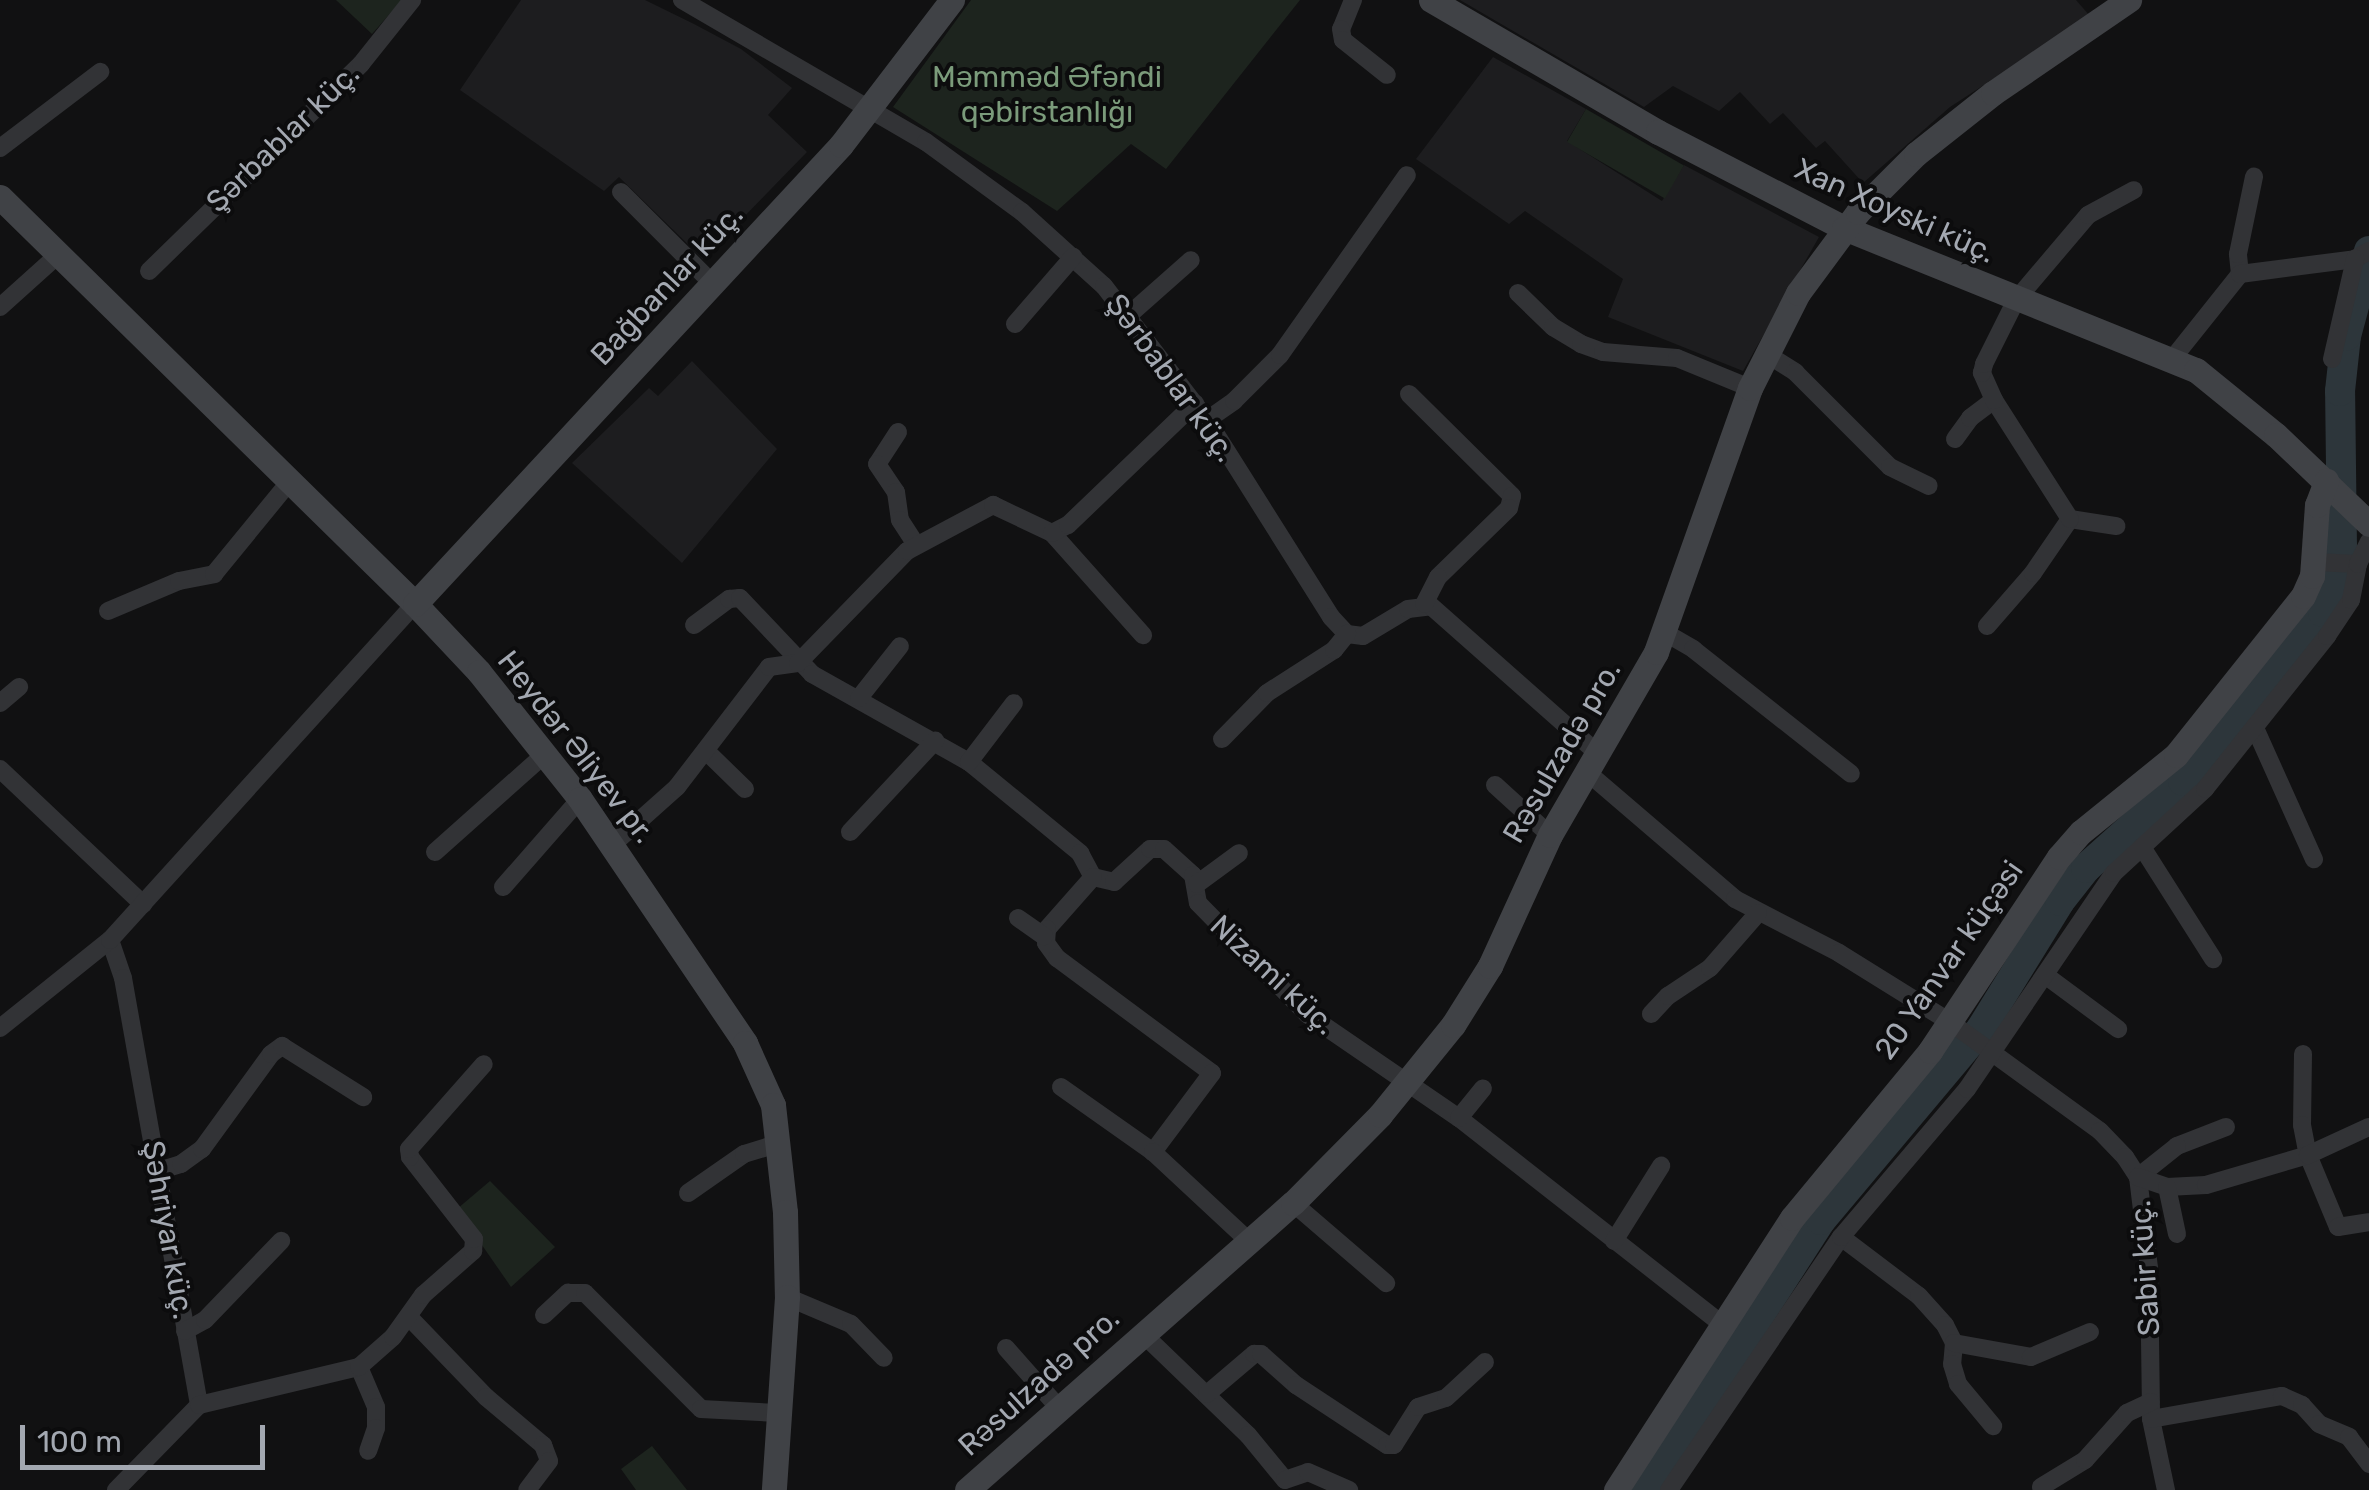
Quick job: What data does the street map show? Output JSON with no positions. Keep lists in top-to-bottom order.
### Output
{
  "streets": {
    "street": [
      "Şərbablar küç.",
      "Xan Xoyski küç.",
      "Bağbanlar küç.",
      "Heydər Əliyev pr.",
      "Rəsulzadə pro.",
      "20 Yanvar küçəsi",
      "Nizami küç.",
      "Şəhriyar küç.",
      "Sabir küç."
    ]
  },
  "crossings": [
    ["Şərbablar küç.", "Bağbanlar küç."],
    ["Xan Xoyski küç.", "Rəsulzadə pro."],
    ["Xan Xoyski küç.", "20 Yanvar küçəsi"],
    ["Bağbanlar küç.", "Heydər Əliyev pr."],
    ["Rəsulzadə pro.", "Nizami küç."],
    ["20 Yanvar küçəsi", "Nizami küç."],
    ["20 Yanvar küçəsi", "Sabir küç."]
  ],
  "parks": ["Məmməd Əfəndi qəbirstanlığı"],
  "scale_bar": "100 m"
}
